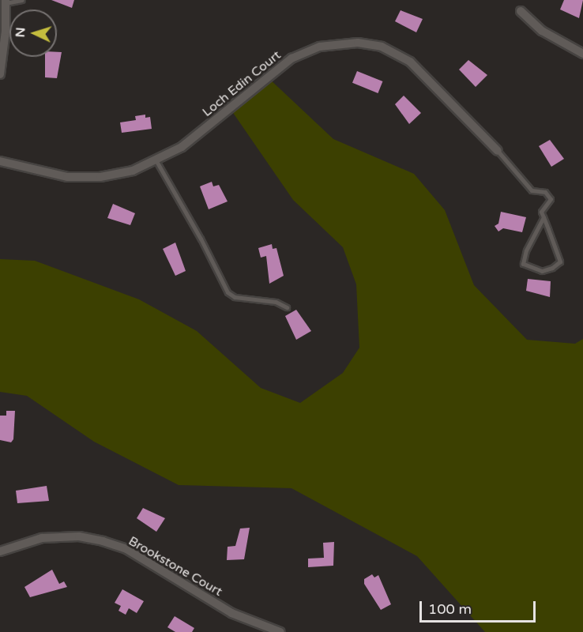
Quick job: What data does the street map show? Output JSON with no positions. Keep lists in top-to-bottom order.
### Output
{
  "streets": {
    "street": ["Loch Edin Court", "Brookstone Court"]
  },
  "scale_bar": "100 m",
  "north": "left"
}
